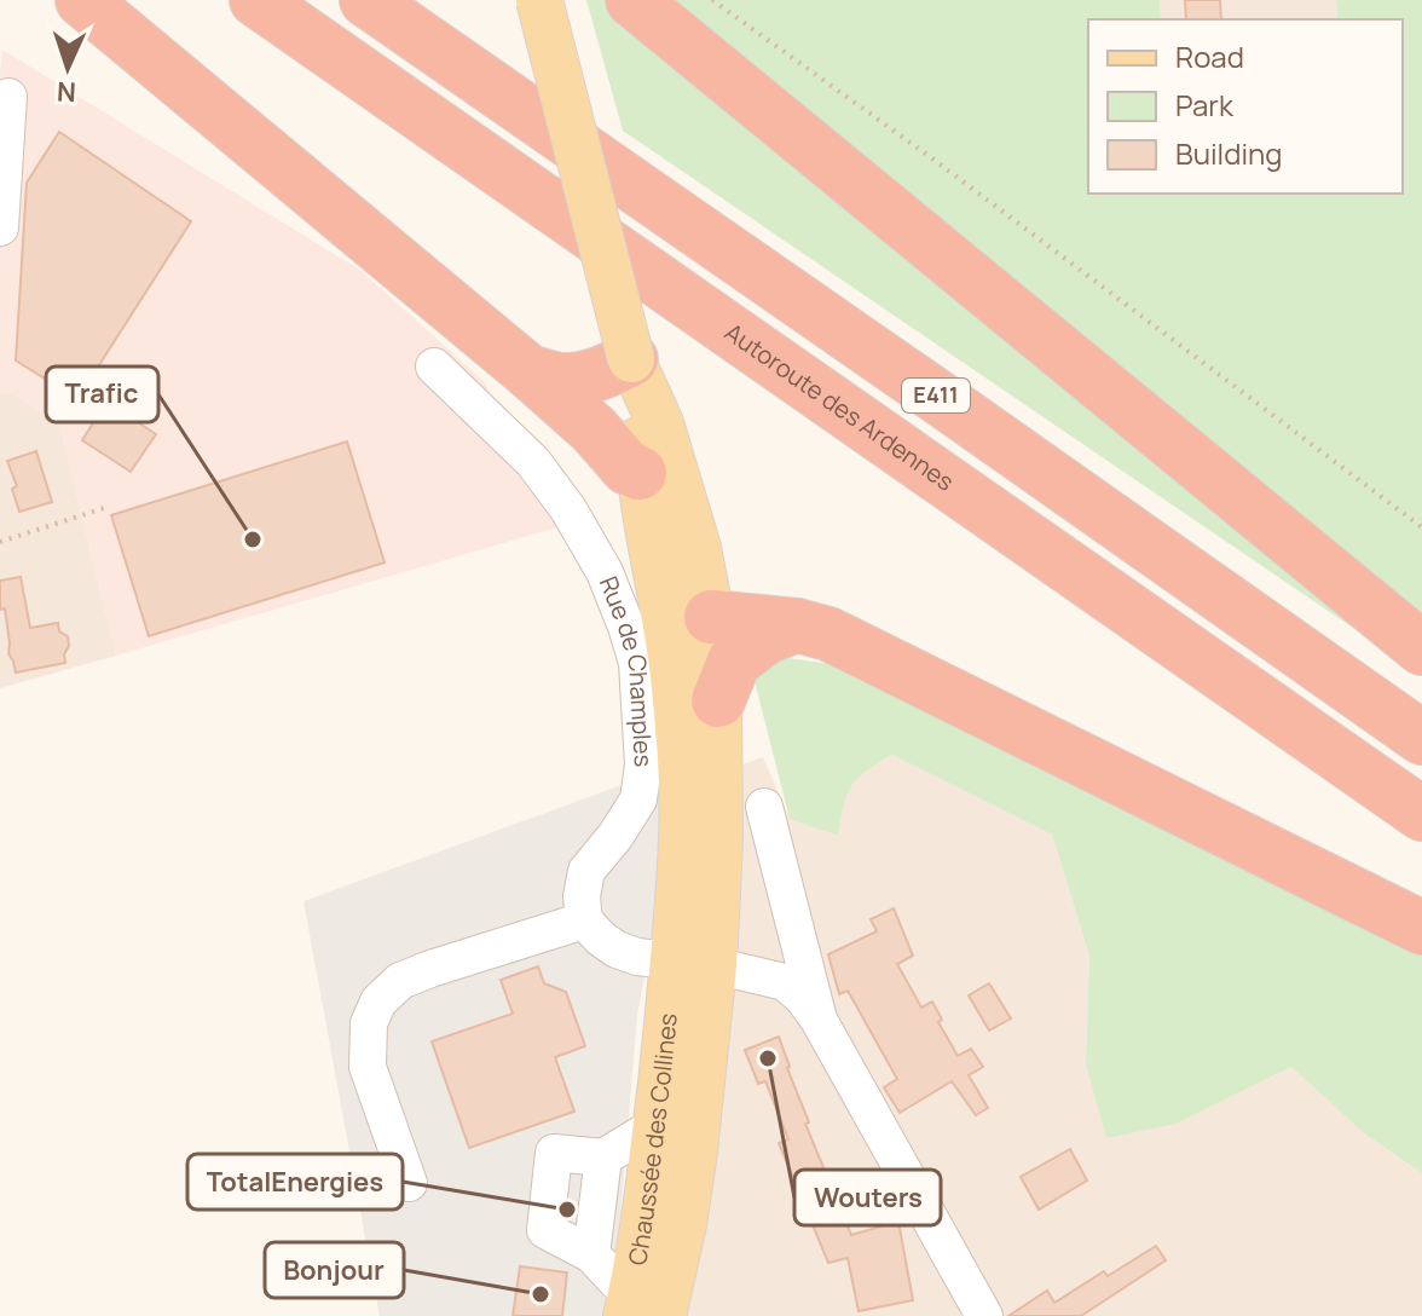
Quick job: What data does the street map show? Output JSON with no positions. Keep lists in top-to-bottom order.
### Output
{
  "streets": {
    "highway": ["E411", "Autoroute des Ardennes"],
    "main road": ["Chaussée des Collines"],
    "street": ["Rue de Champles"]
  },
  "places": [
    "Trafic",
    "Wouters",
    "TotalEnergies",
    "Bonjour"
  ],
  "legend": ["Road", "Park", "Building"],
  "north": "bottom"
}
